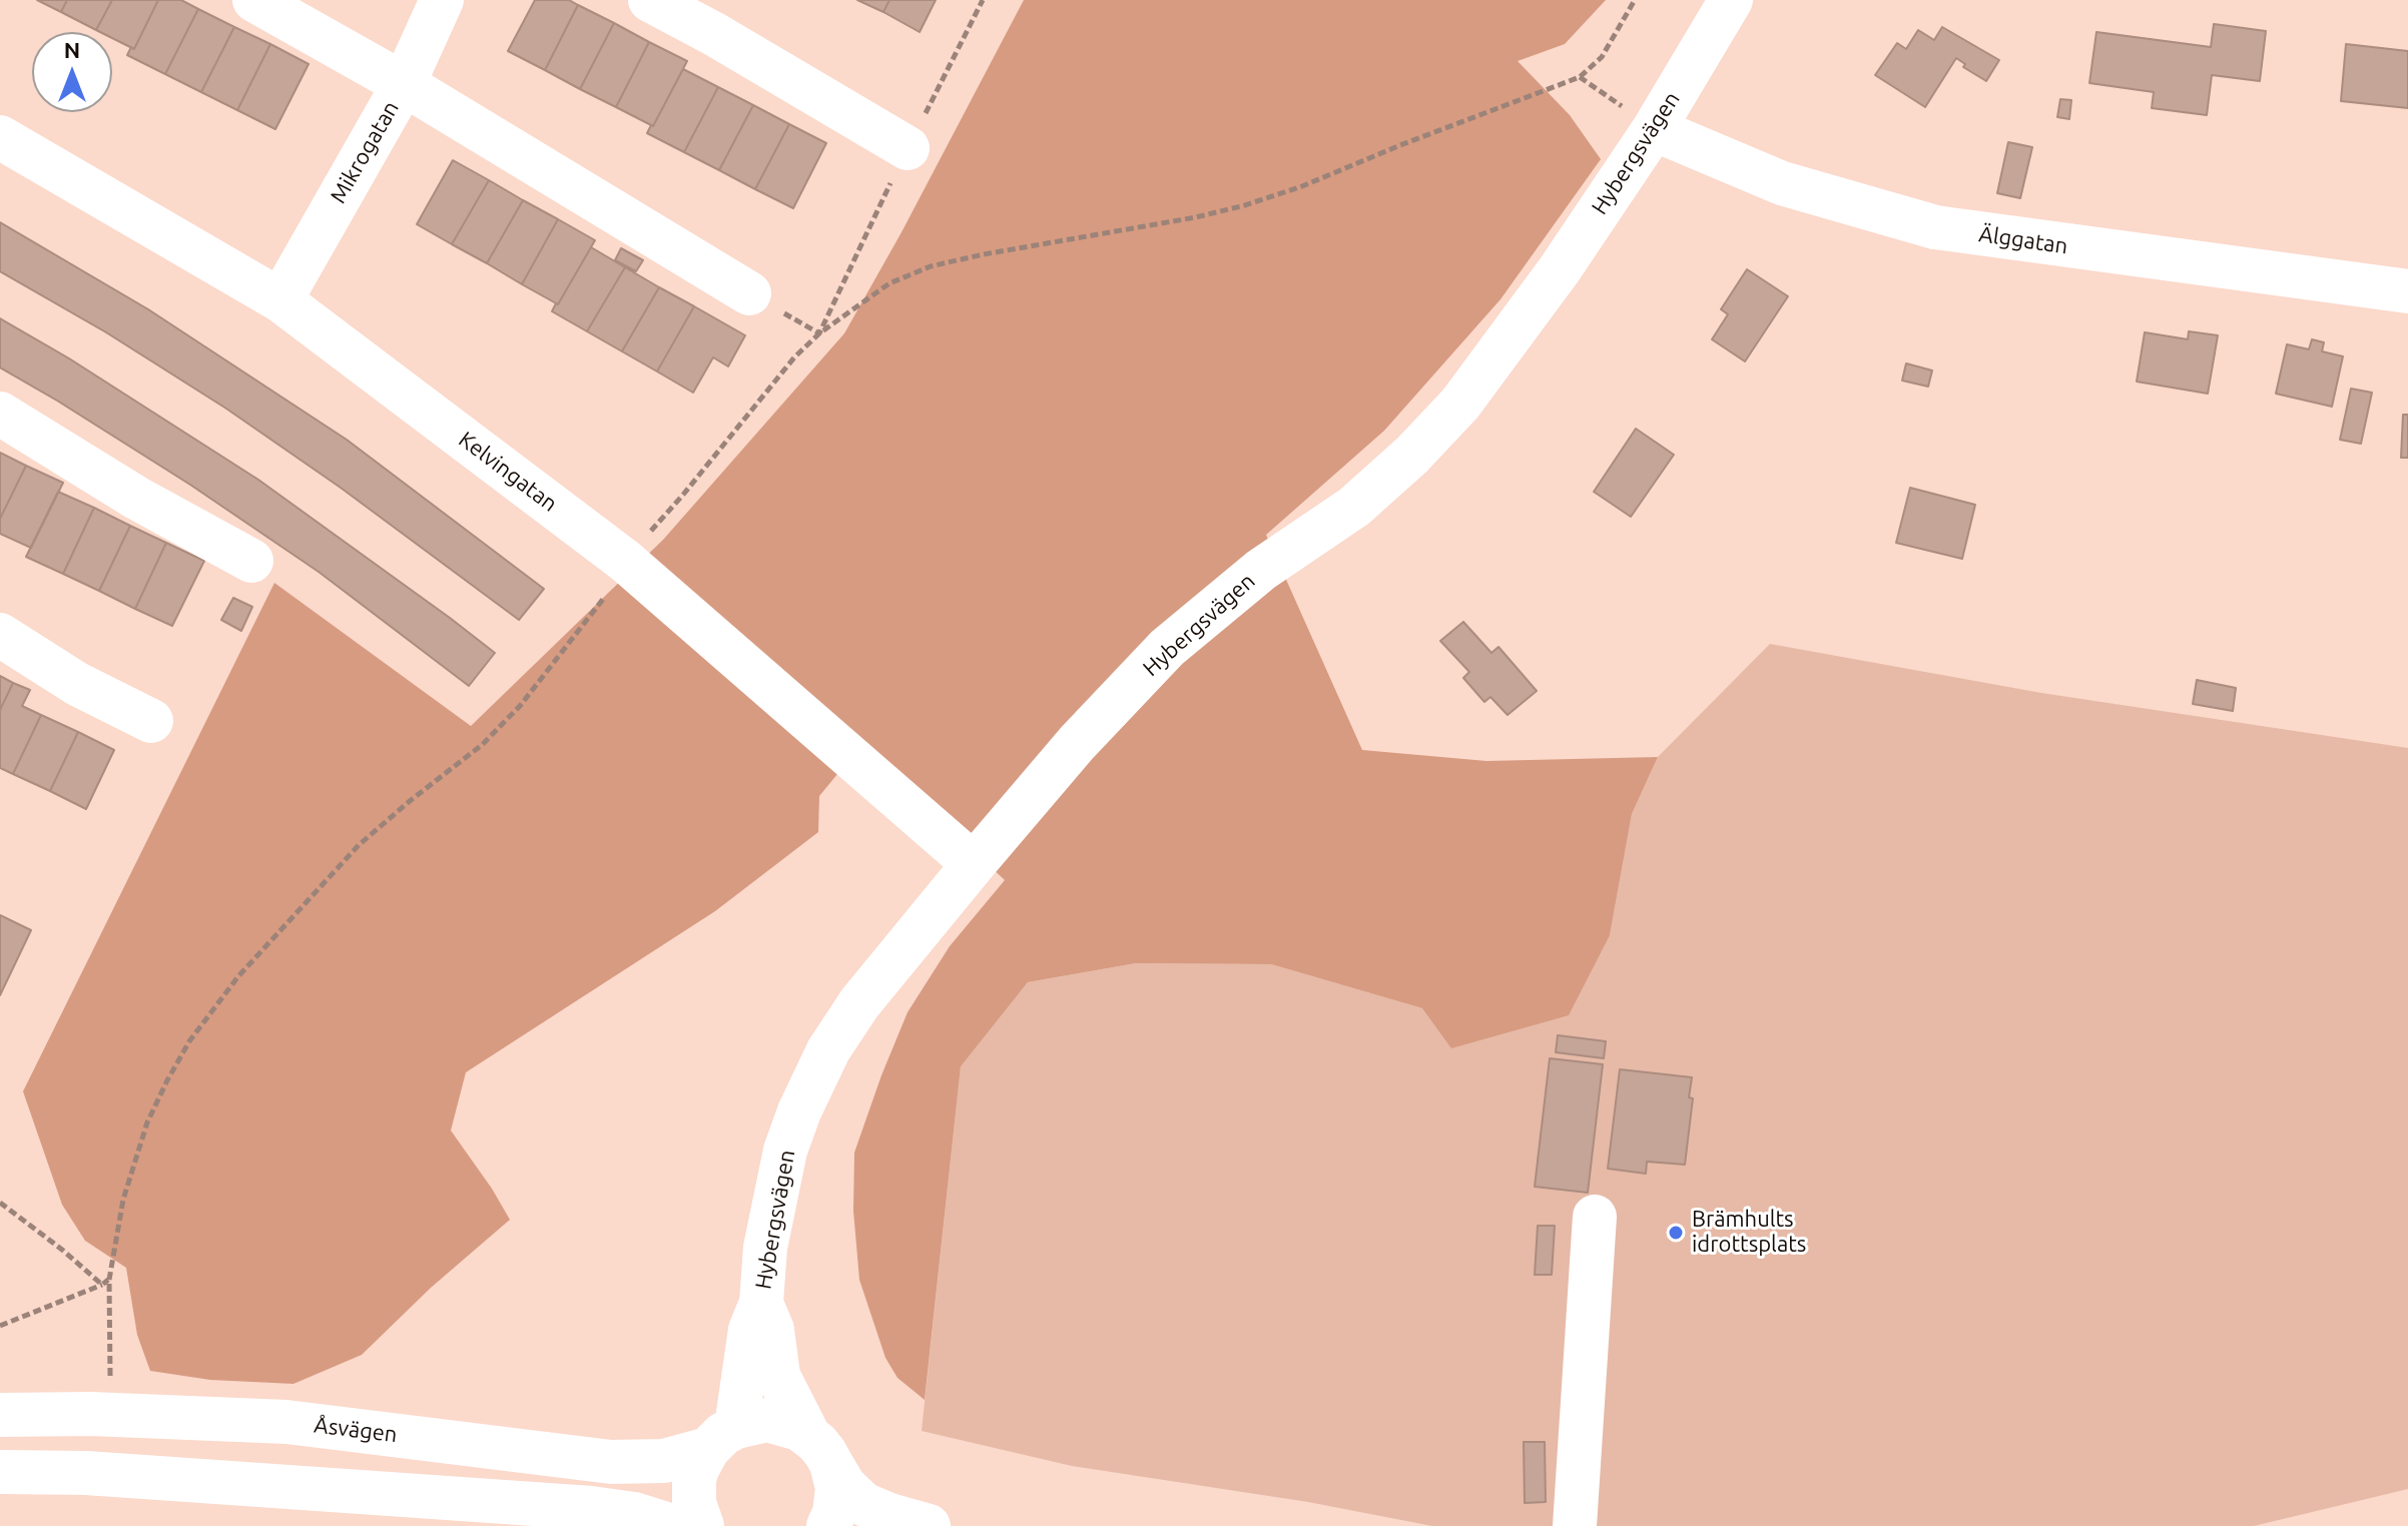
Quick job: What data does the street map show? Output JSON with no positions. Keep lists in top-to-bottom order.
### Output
{
  "streets": {
    "street": [
      "Mikrogatan",
      "Hybergsvägen",
      "Älggatan",
      "Kelvingatan",
      "Åsvägen"
    ]
  },
  "crossings": [
    ["Mikrogatan", "Kelvingatan"],
    ["Hybergsvägen", "Älggatan"],
    ["Hybergsvägen", "Kelvingatan"],
    ["Hybergsvägen", "Åsvägen"]
  ],
  "places": ["Brämhults idrottsplats"],
  "north": "top"
}
